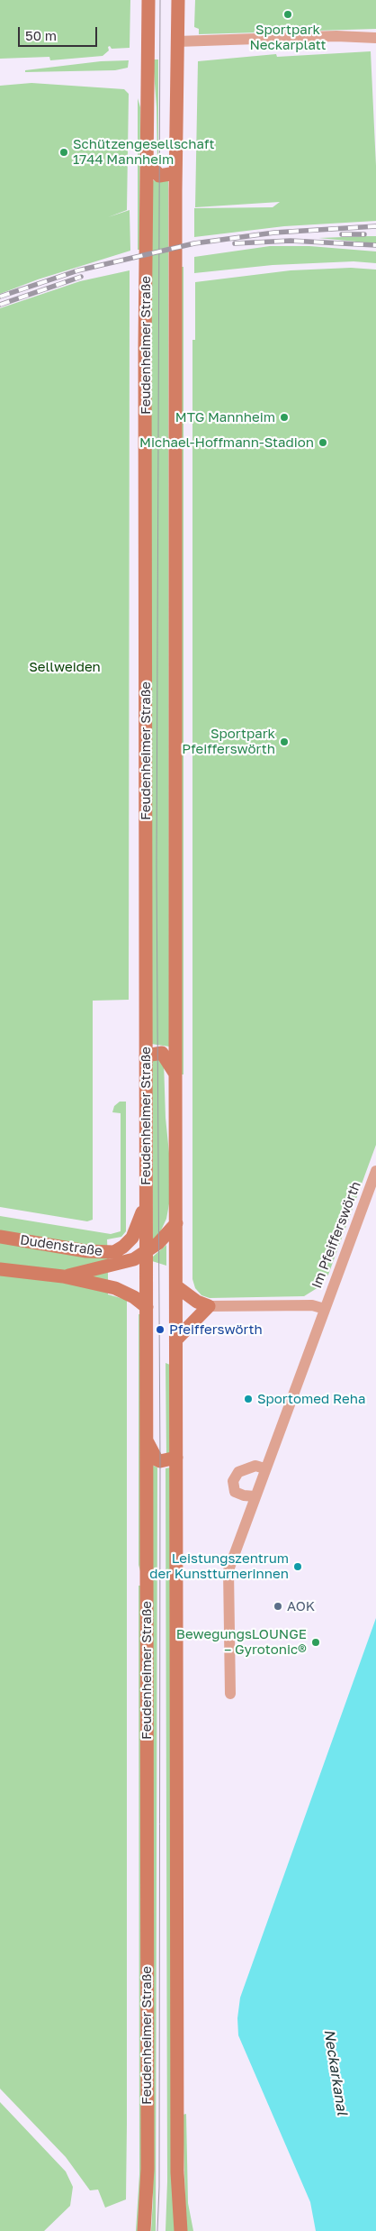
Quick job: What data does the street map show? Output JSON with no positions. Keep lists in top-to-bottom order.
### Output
{
  "streets": {
    "main road": ["Feudenheimer Straße", "Dudenstraße"],
    "street": ["Im Pfeifferswörth"]
  },
  "crossings": [
    ["Feudenheimer Straße", "Dudenstraße"]
  ],
  "water": ["Neckarkanal"],
  "parks": ["Sellweiden"],
  "places": [
    "Sportpark Neckarplatt",
    "Schützengesellschaft 1744 Mannheim",
    "MTG Mannheim",
    "Michael-Hoffmann-Stadion",
    "Sportpark Pfeifferswörth",
    "Pfeifferswörth",
    "Sportomed Reha",
    "Leistungszentrum der Kunstturnerinnen",
    "AOK",
    "BewegungsLOUNGE – Gyrotonic®"
  ],
  "scale_bar": "50 m"
}
